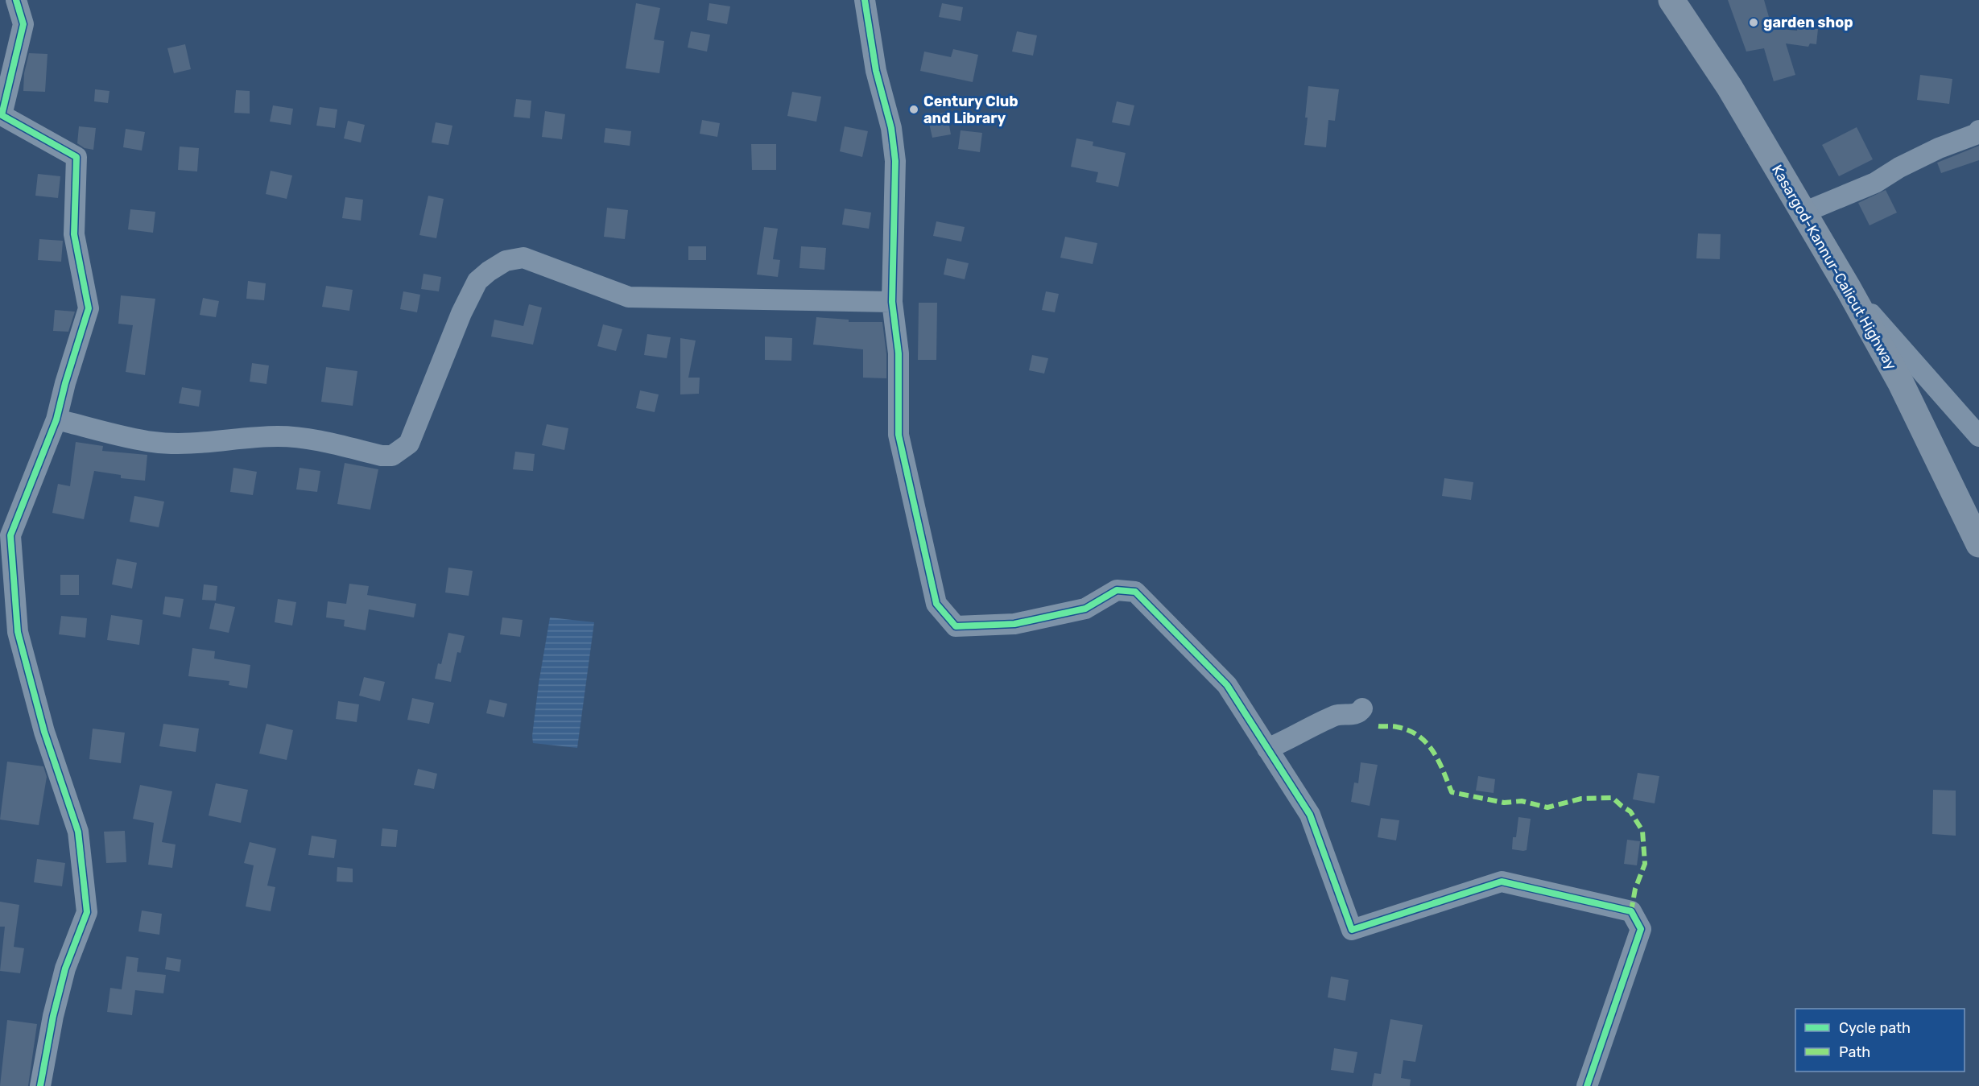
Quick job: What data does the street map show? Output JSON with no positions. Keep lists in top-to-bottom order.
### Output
{
  "streets": {
    "highway": ["Kasargod-Kannur-Calicut Highway"]
  },
  "places": ["garden shop", "Century Club and Library"],
  "legend": ["Cycle path", "Path"]
}
